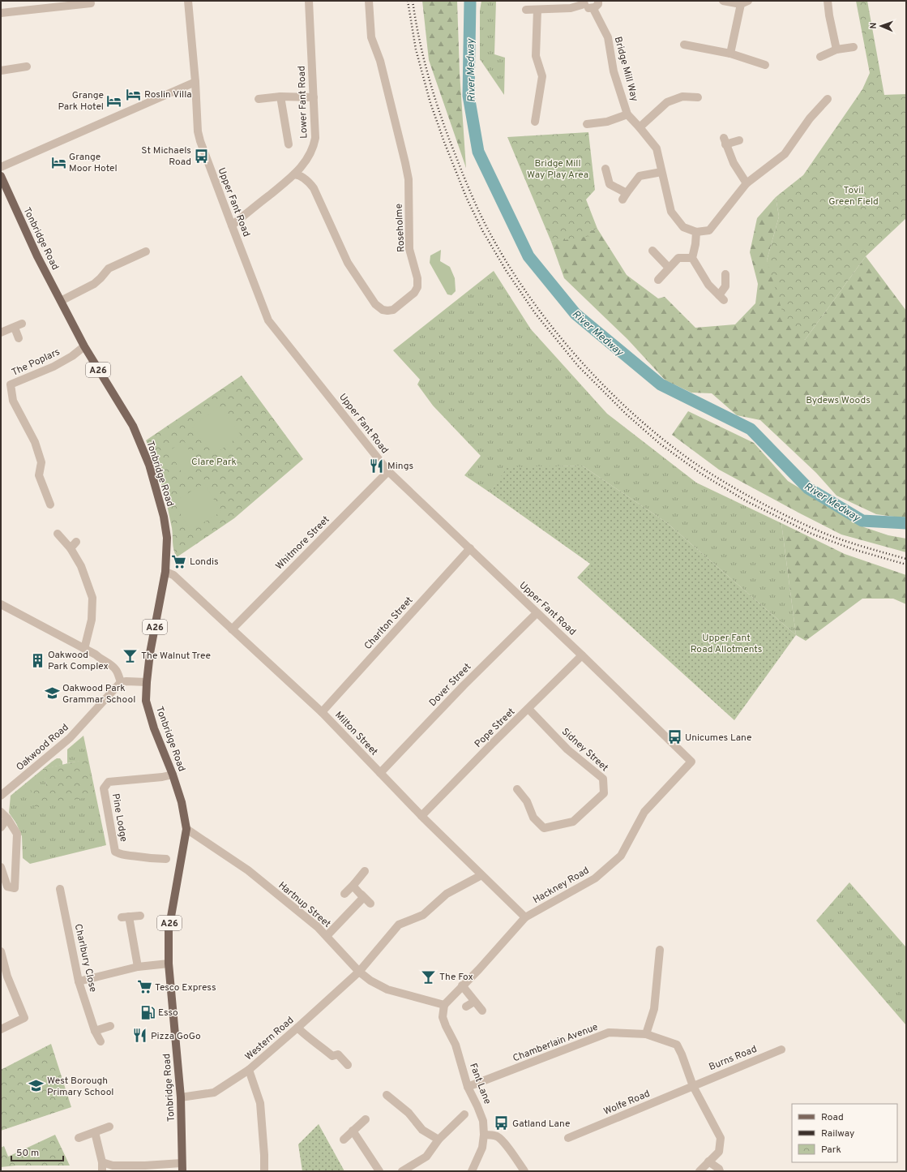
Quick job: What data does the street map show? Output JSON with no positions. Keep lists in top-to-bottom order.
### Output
{
  "streets": {
    "main road": ["Tonbridge Road", "A26"],
    "street": [
      "Bridge Mill Way",
      "Lower Fant Road",
      "Upper Fant Road",
      "Roseholme",
      "The Poplars",
      "Whitmore Street",
      "Charlton Street",
      "Dover Street",
      "Pope Street",
      "Milton Street",
      "Oakwood Road",
      "Sidney Street",
      "Pine Lodge",
      "Hackney Road",
      "Hartnup Street",
      "Charlbury Close",
      "Western Road",
      "Chamberlain Avenue",
      "Burns Road",
      "Fant Lane",
      "Wolfe Road"
    ]
  },
  "crossings": [
    ["Lower Fant Road", "Upper Fant Road"],
    ["Lower Fant Road", "Roseholme"],
    ["Upper Fant Road", "Whitmore Street"],
    ["Upper Fant Road", "Charlton Street"],
    ["Upper Fant Road", "Dover Street"],
    ["Upper Fant Road", "Pope Street"],
    ["Upper Fant Road", "Hackney Road"],
    ["Tonbridge Road", "The Poplars"],
    ["Tonbridge Road", "Milton Street"],
    ["Tonbridge Road", "Pine Lodge"],
    ["Tonbridge Road", "Hartnup Street"],
    ["Tonbridge Road", "Western Road"],
    ["Whitmore Street", "Milton Street"],
    ["Charlton Street", "Milton Street"],
    ["Dover Street", "Milton Street"],
    ["Pope Street", "Milton Street"],
    ["Pope Street", "Sidney Street"],
    ["Milton Street", "Hackney Road"],
    ["Milton Street", "Western Road"],
    ["Hackney Road", "Hartnup Street"],
    ["Hackney Road", "Fant Lane"],
    ["Hartnup Street", "Western Road"],
    ["Hartnup Street", "Fant Lane"],
    ["Chamberlain Avenue", "Burns Road"],
    ["Chamberlain Avenue", "Fant Lane"],
    ["Chamberlain Avenue", "Wolfe Road"],
    ["Burns Road", "Wolfe Road"]
  ],
  "water": ["River Medway"],
  "parks": [
    "Bridge Mill Way Play Area",
    "Tovil Green Field",
    "Bydews Woods",
    "Clare Park",
    "Upper Fant Road Allotments"
  ],
  "places": {
    "hotel": ["Roslin Villa", "Grange Park Hotel", "Grange Moor Hotel"],
    "bus stop": ["St Michaels Road", "Unicumes Lane", "Gatland Lane"],
    "restaurant": ["Mings", "Pizza GoGo"],
    "supermarket": ["Londis", "Tesco Express"],
    "bar": ["The Walnut Tree", "The Fox"],
    "building": ["Oakwood Park Complex"],
    "school or university": ["Oakwood Park Grammar School", "West Borough Primary School"],
    "fuel station": ["Esso"]
  },
  "legend": ["Road", "Railway", "Park"],
  "scale_bar": "50 m",
  "north": "left"
}
